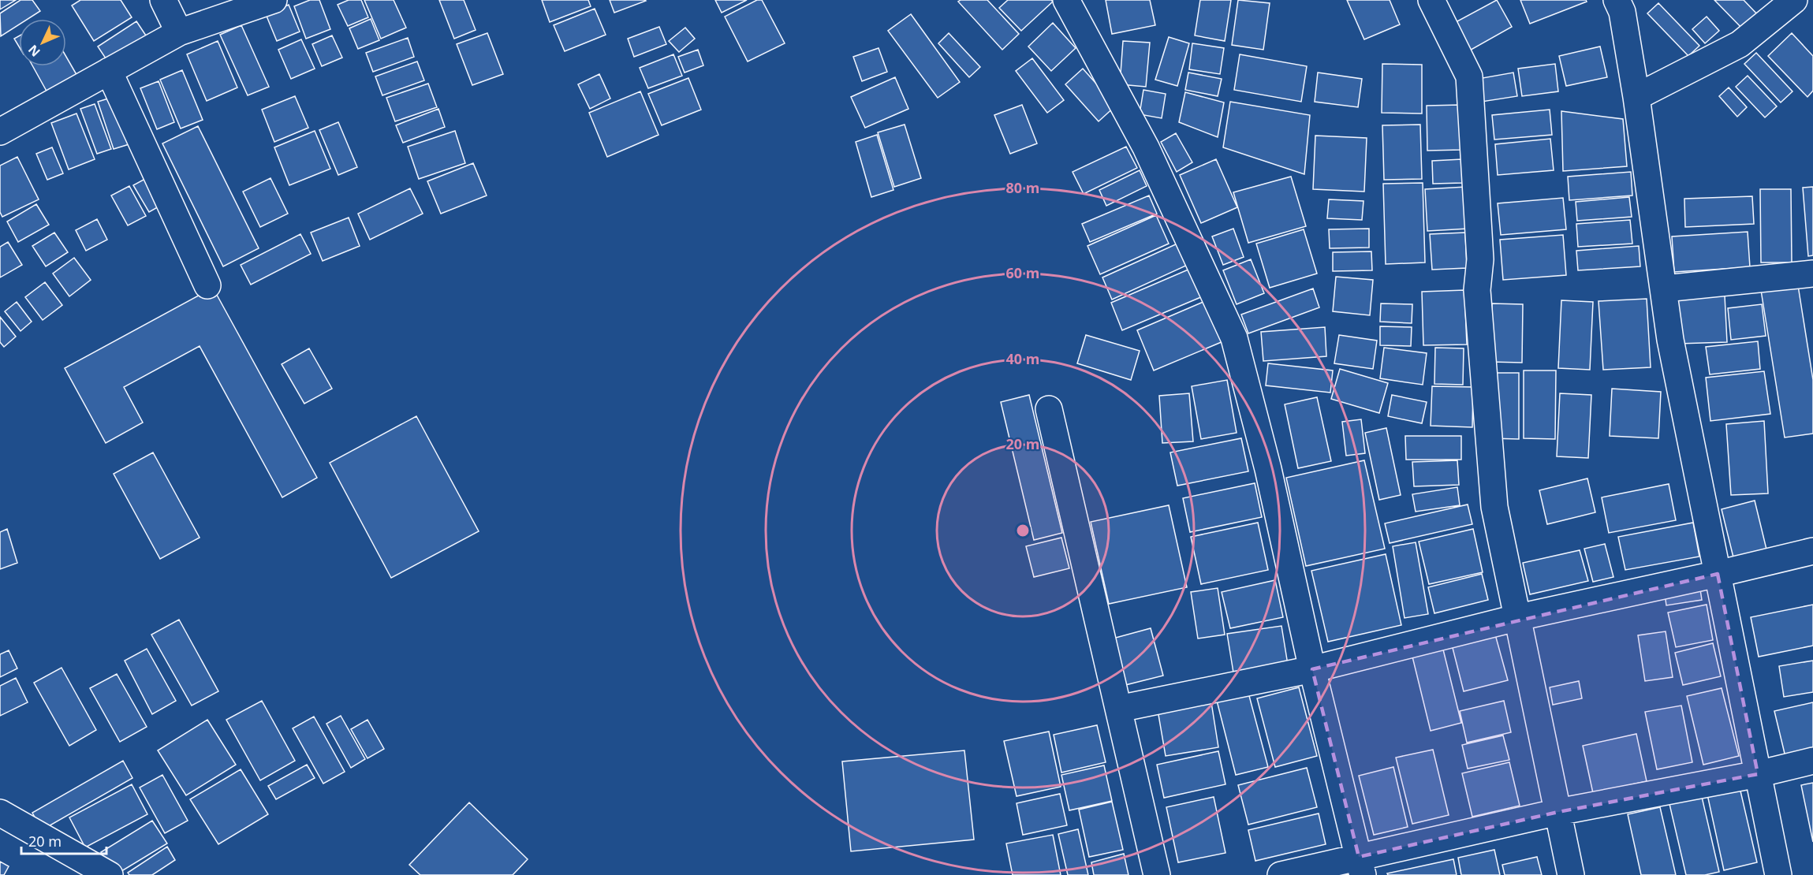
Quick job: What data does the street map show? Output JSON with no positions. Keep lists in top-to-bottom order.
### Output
{
  "scale_bar": "20 m",
  "north": "bottom left",
  "rings": [
    "80 m",
    "60 m",
    "40 m",
    "20 m"
  ]
}
